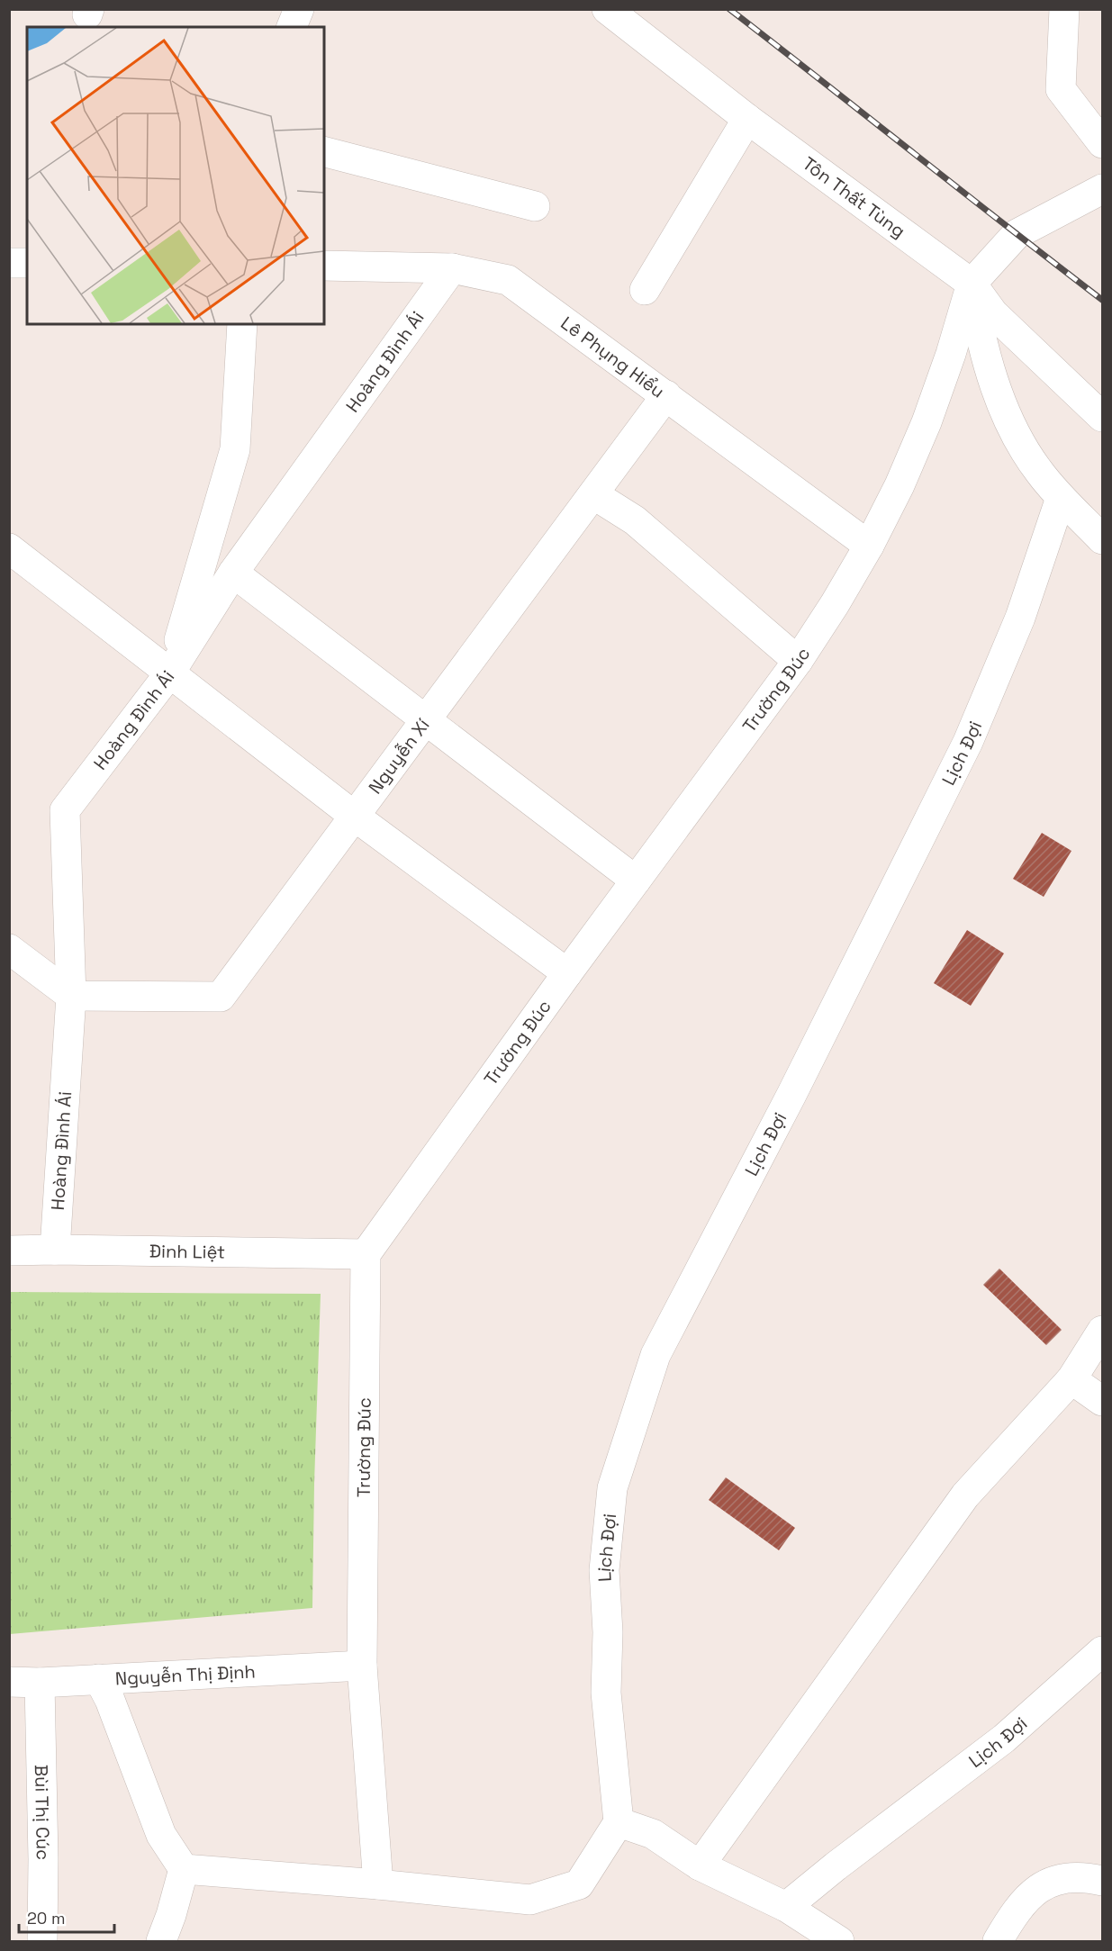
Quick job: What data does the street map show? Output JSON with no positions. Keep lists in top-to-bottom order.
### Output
{
  "streets": {
    "street": [
      "Tôn Thất Tùng",
      "Lê Phụng Hiểu",
      "Hoàng Đình Ái",
      "Trường Đúc",
      "Lịch Đợi",
      "Nguyễn Xí",
      "Đinh Liệt",
      "Nguyễn Thị Định",
      "Bùi Thị Cúc"
    ]
  },
  "crossings": [
    ["Tôn Thất Tùng", "Trường Đúc"],
    ["Lê Phụng Hiểu", "Hoàng Đình Ái"],
    ["Lê Phụng Hiểu", "Trường Đúc"],
    ["Lê Phụng Hiểu", "Nguyễn Xí"],
    ["Hoàng Đình Ái", "Nguyễn Xí"],
    ["Hoàng Đình Ái", "Đinh Liệt"],
    ["Trường Đúc", "Đinh Liệt"],
    ["Trường Đúc", "Nguyễn Thị Định"],
    ["Nguyễn Thị Định", "Bùi Thị Cúc"]
  ],
  "scale_bar": "20 m"
}
